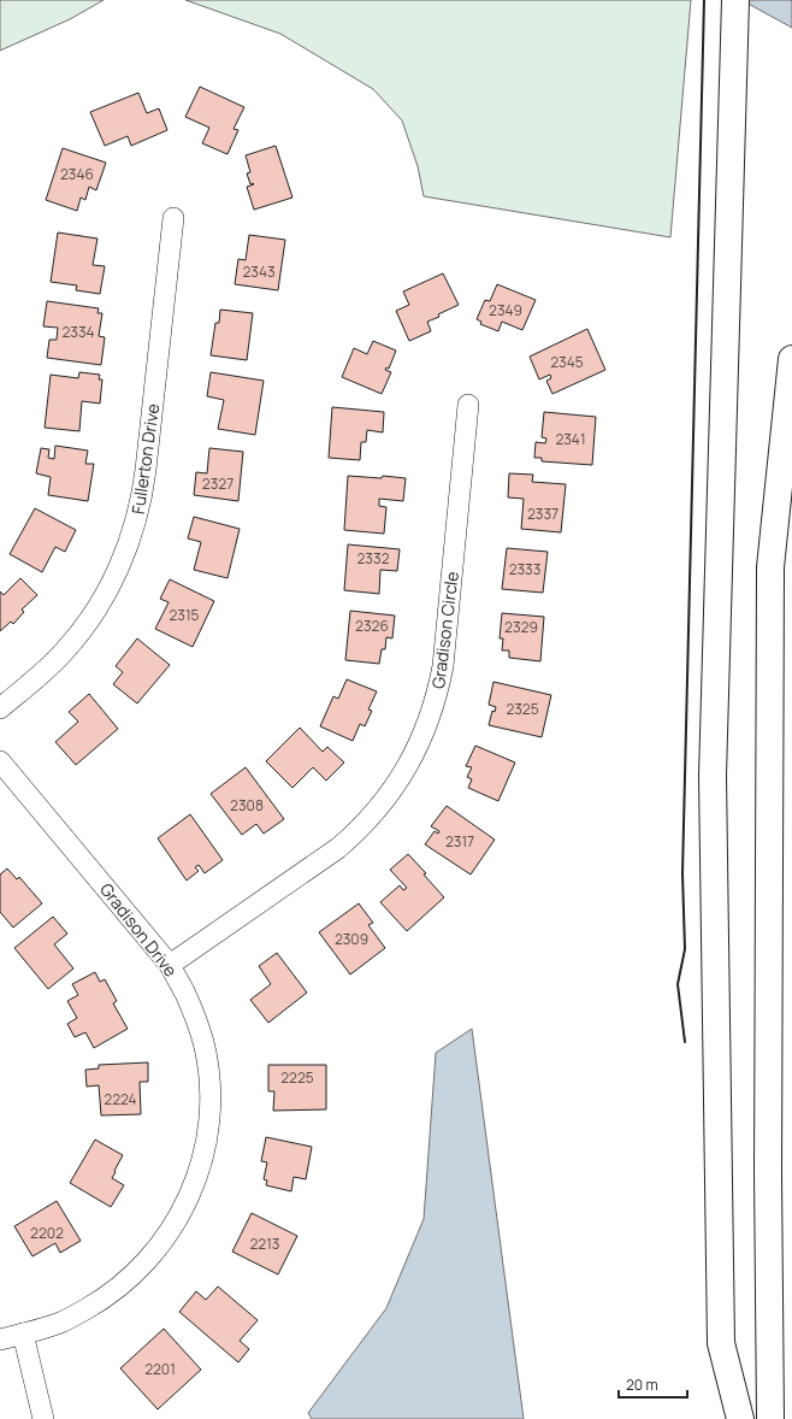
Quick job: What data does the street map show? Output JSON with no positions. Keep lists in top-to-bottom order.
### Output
{
  "streets": {
    "street": ["Fullerton Drive", "Gradison Circle", "Gradison Drive"]
  },
  "crossings": [
    ["Gradison Circle", "Gradison Drive"]
  ],
  "house_numbers": [
    "2346",
    "2343",
    "2349",
    "2334",
    "2345",
    "2341",
    "2327",
    "2337",
    "2332",
    "2333",
    "2315",
    "2326",
    "2329",
    "2325",
    "2308",
    "2317",
    "2309",
    "2225",
    "2224",
    "2202",
    "2213",
    "2201"
  ],
  "scale_bar": "20 m"
}
